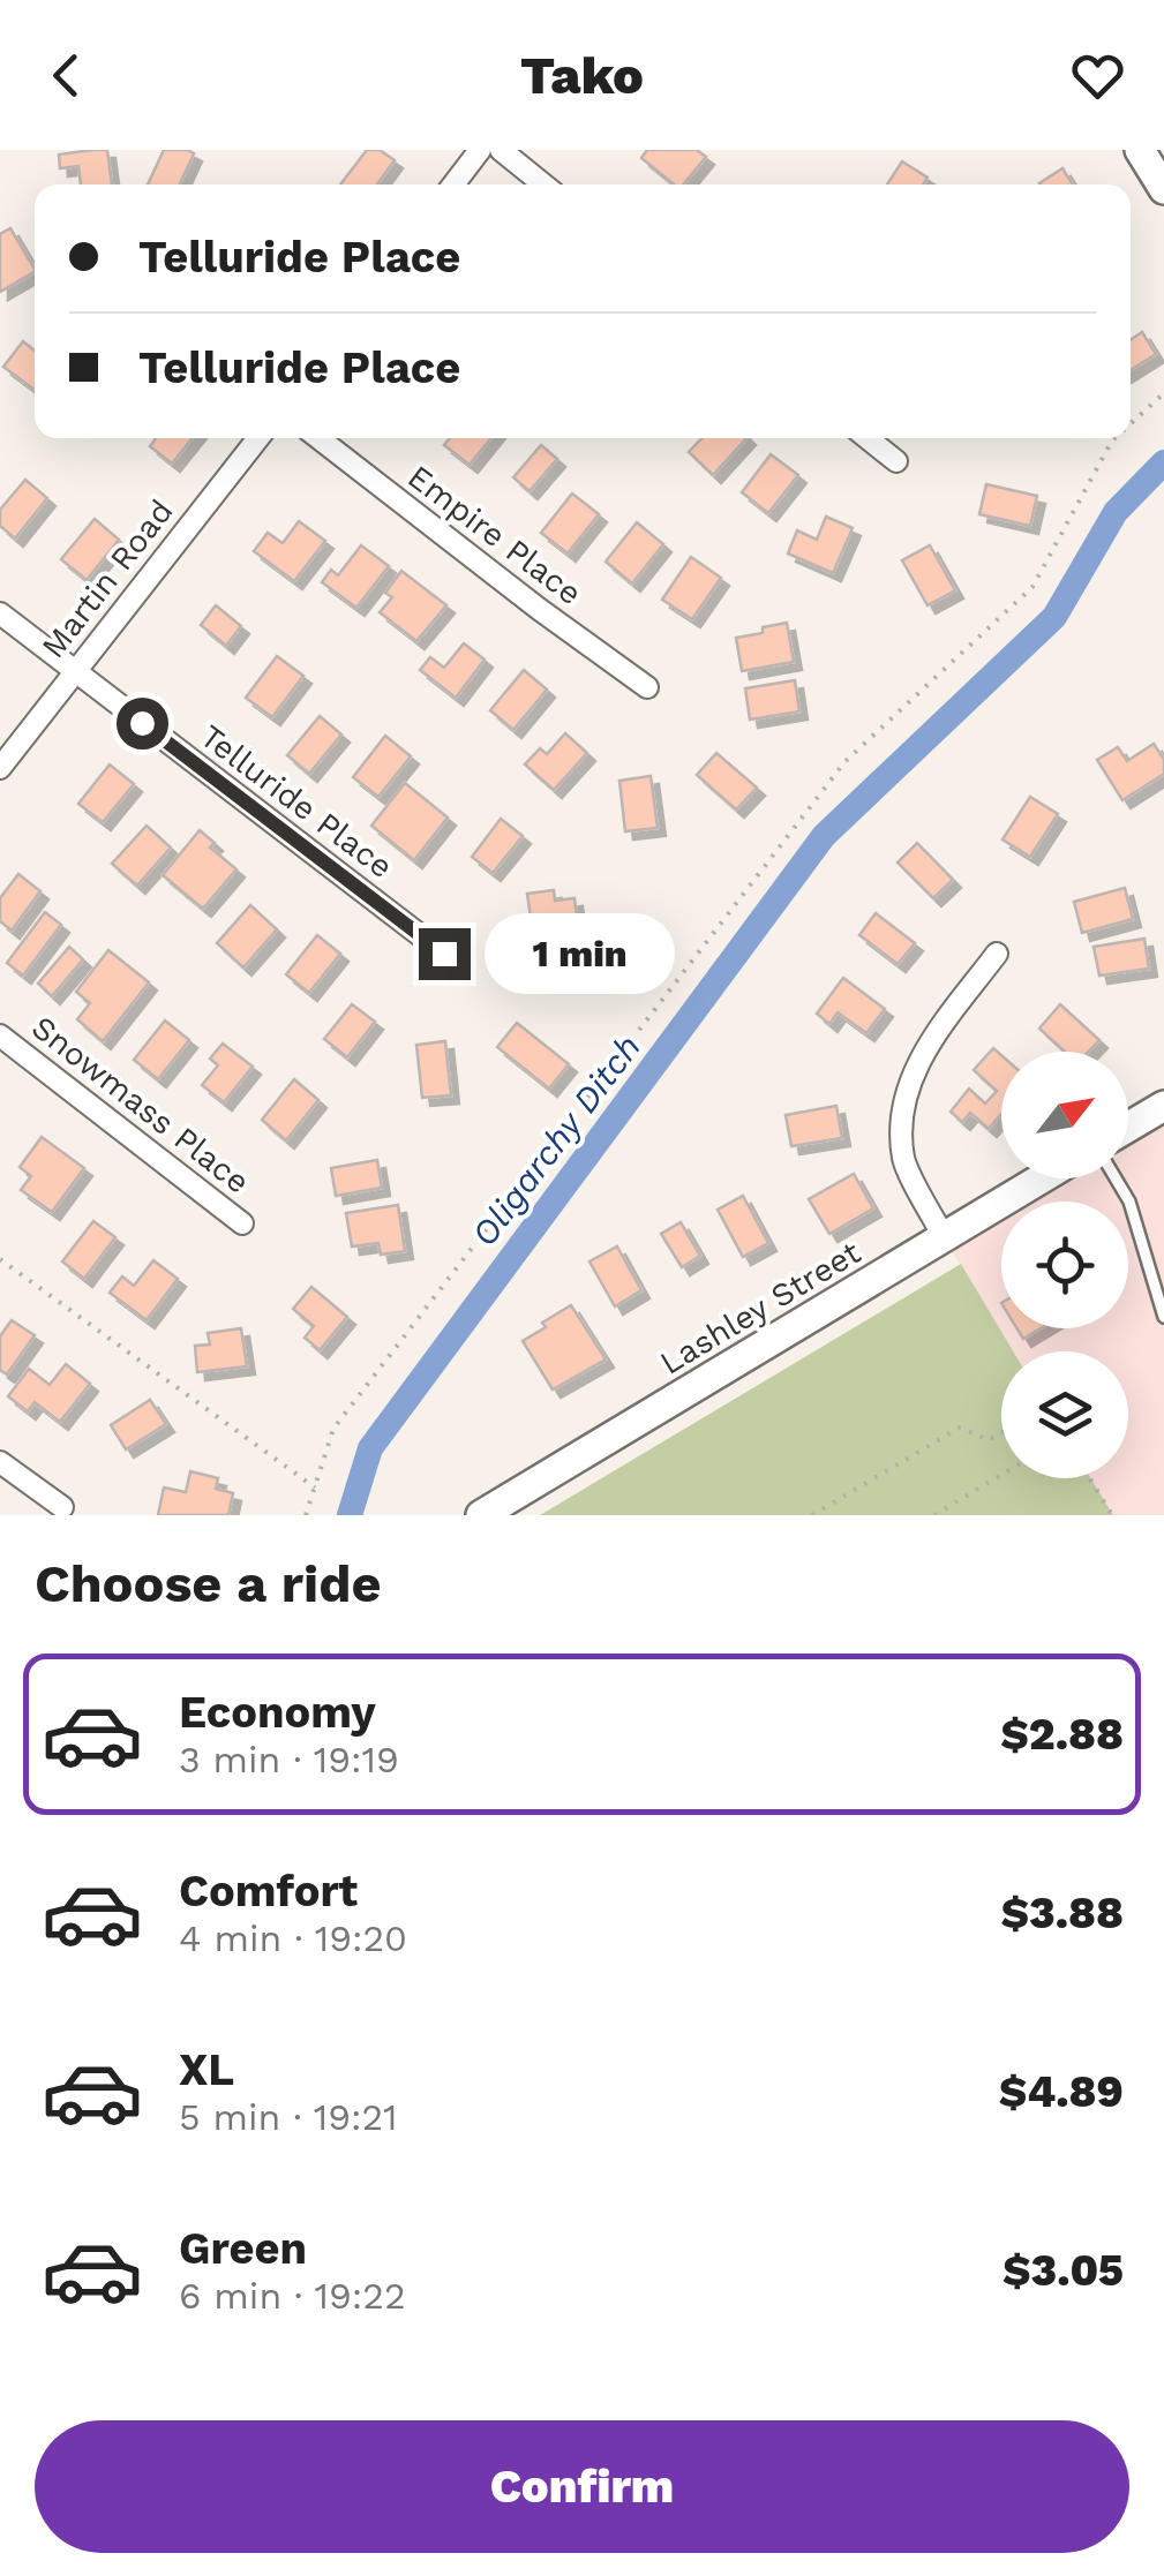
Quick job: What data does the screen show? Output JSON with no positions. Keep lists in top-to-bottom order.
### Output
{
  "streets": {
    "street": [
      "Empire Place",
      "Martin Road",
      "Telluride Place",
      "Snowmass Place",
      "Lashley Street"
    ]
  },
  "crossings": [
    ["Martin Road", "Telluride Place"]
  ],
  "water": ["Oligarchy Ditch"],
  "north": "top right",
  "page": {
    "header": "Tako",
    "banner": ["Telluride Place", "Telluride Place"],
    "bubble": "1 min",
    "heading": "Choose a ride",
    "list": [
      {
        "name": "Economy",
        "note": "3 min · 19:19",
        "value": "$2.88"
      },
      {
        "name": "Comfort",
        "note": "4 min · 19:20",
        "value": "$3.88"
      },
      {
        "name": "XL",
        "note": "5 min · 19:21",
        "value": "$4.89"
      },
      {
        "name": "Green",
        "note": "6 min · 19:22",
        "value": "$3.05"
      }
    ],
    "buttons": "Confirm"
  }
}
